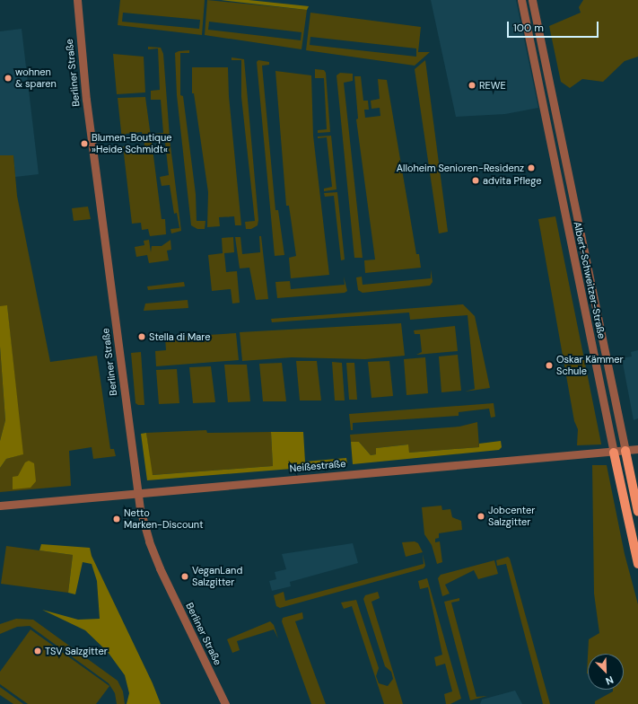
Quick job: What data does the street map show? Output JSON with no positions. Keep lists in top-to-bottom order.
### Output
{
  "streets": {
    "main road": ["Albert-Schweitzer-Straße"],
    "street": ["Berliner Straße", "Neißestraße"]
  },
  "crossings": [
    ["Berliner Straße", "Neißestraße"],
    ["Albert-Schweitzer-Straße", "Neißestraße"]
  ],
  "places": [
    "wohnen & sparen",
    "REWE",
    "Blumen-Boutique »Heide Schmidt«",
    "Alloheim Senioren-Residenz",
    "advita Pflege",
    "Stella di Mare",
    "Oskar Kämmer Schule",
    "Jobcenter Salzgitter",
    "Netto Marken-Discount",
    "VeganLand Salzgitter",
    "TSV Salzgitter"
  ],
  "scale_bar": "100 m",
  "north": "bottom right"
}
